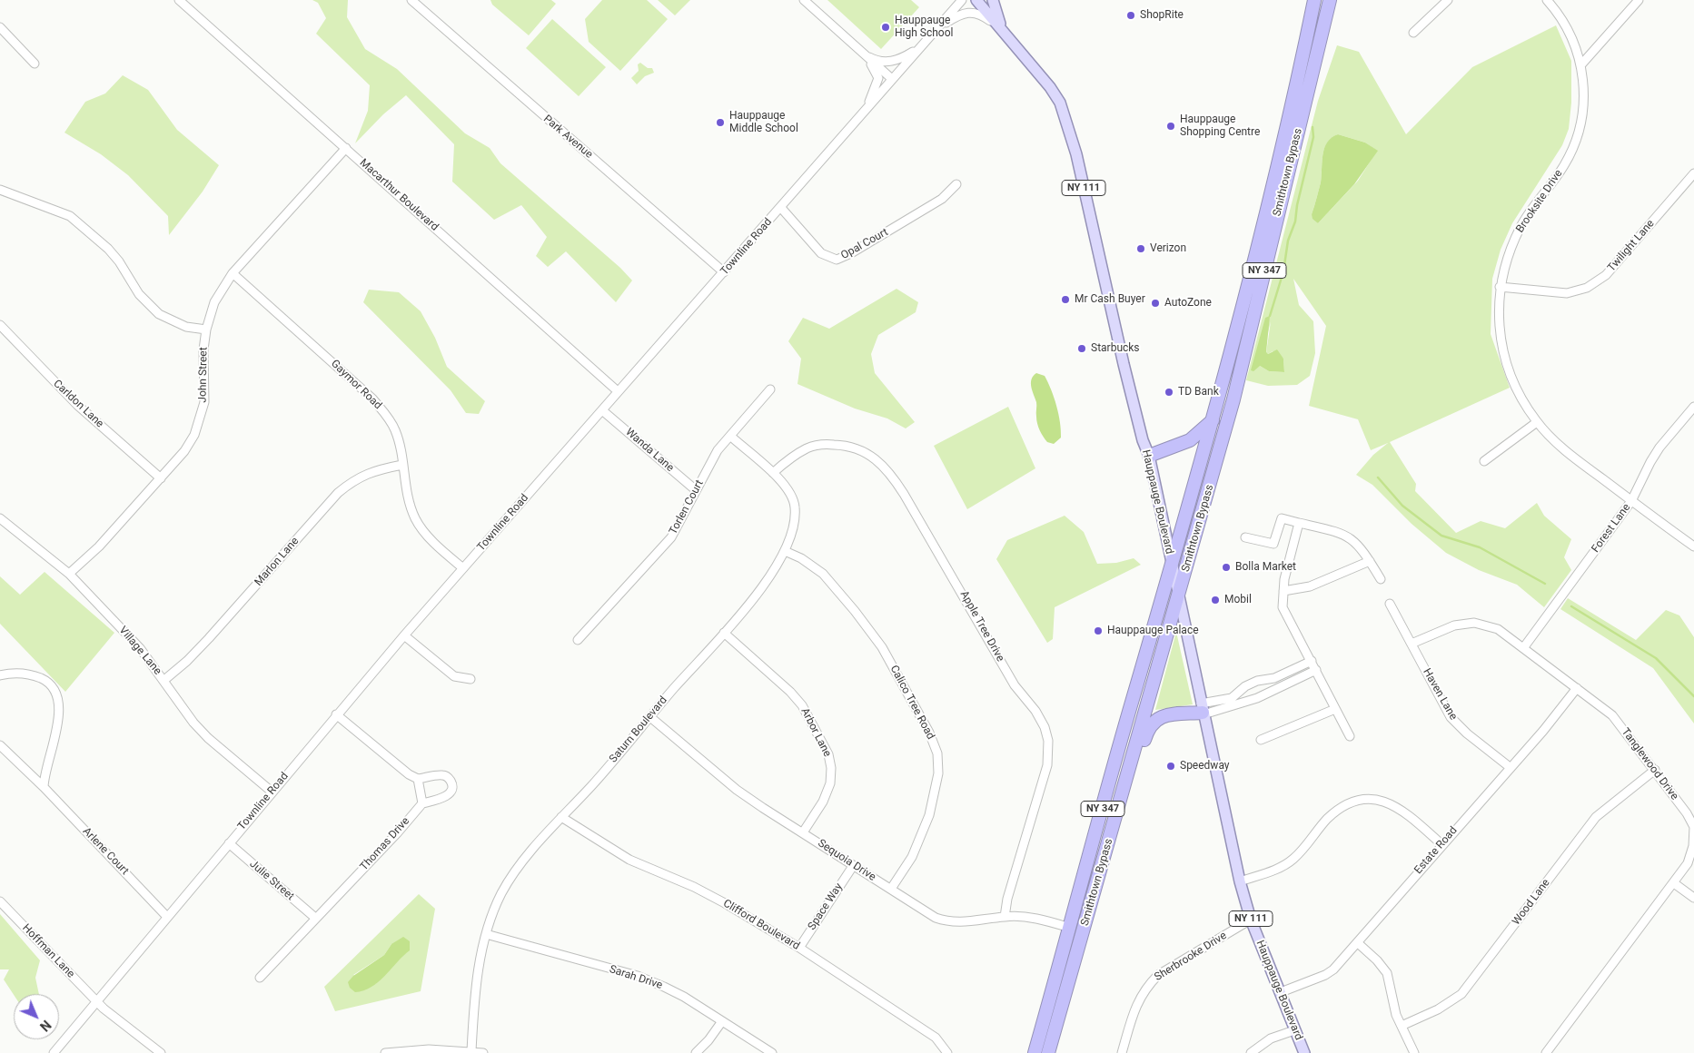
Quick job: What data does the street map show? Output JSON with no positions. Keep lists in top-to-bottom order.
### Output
{
  "streets": {
    "highway": ["Smithtown Bypass", "NY 347"],
    "main road": ["NY 111", "Hauppauge Boulevard"],
    "street": [
      "Park Avenue",
      "Macarthur Boulevard",
      "Brooksite Drive",
      "Opal Court",
      "Twilight Lane",
      "Townline Road",
      "John Street",
      "Gaymor Road",
      "Carldon Lane",
      "Wanda Lane",
      "Torlen Court",
      "Forest Lane",
      "Marlon Lane",
      "Apple Tree Drive",
      "Village Lane",
      "Haven Lane",
      "Calico Tree Road",
      "Saturn Boulevard",
      "Arbor Lane",
      "Tanglewood Drive",
      "Thomas Drive",
      "Estate Road",
      "Arlene Court",
      "Sequoia Drive",
      "Julie Street",
      "Wood Lane",
      "Space Way",
      "Clifford Boulevard",
      "Hoffman Lane",
      "Sherbrooke Drive",
      "Sarah Drive"
    ]
  },
  "crossings": [
    ["Park Avenue", "Townline Road"],
    ["Smithtown Bypass", "Hauppauge Boulevard"],
    ["Smithtown Bypass", "Sequoia Drive"],
    ["NY 111", "Hauppauge Boulevard"],
    ["Macarthur Boulevard", "Townline Road"],
    ["Macarthur Boulevard", "John Street"],
    ["Brooksite Drive", "Twilight Lane"],
    ["Brooksite Drive", "Forest Lane"],
    ["Opal Court", "Townline Road"],
    ["Townline Road", "Gaymor Road"],
    ["Townline Road", "Wanda Lane"],
    ["Townline Road", "Village Lane"],
    ["Townline Road", "Arlene Court"],
    ["Townline Road", "Julie Street"],
    ["Townline Road", "Hoffman Lane"],
    ["John Street", "Gaymor Road"],
    ["John Street", "Carldon Lane"],
    ["John Street", "Village Lane"],
    ["Gaymor Road", "Marlon Lane"],
    ["Wanda Lane", "Torlen Court"],
    ["Hauppauge Boulevard", "Estate Road"],
    ["Hauppauge Boulevard", "Sherbrooke Drive"],
    ["Torlen Court", "Saturn Boulevard"],
    ["Forest Lane", "Tanglewood Drive"],
    ["Marlon Lane", "Village Lane"],
    ["Apple Tree Drive", "Saturn Boulevard"],
    ["Apple Tree Drive", "Sequoia Drive"],
    ["Haven Lane", "Tanglewood Drive"],
    ["Haven Lane", "Estate Road"],
    ["Calico Tree Road", "Saturn Boulevard"],
    ["Calico Tree Road", "Sequoia Drive"],
    ["Saturn Boulevard", "Arbor Lane"],
    ["Saturn Boulevard", "Sequoia Drive"],
    ["Saturn Boulevard", "Clifford Boulevard"],
    ["Saturn Boulevard", "Sarah Drive"],
    ["Arbor Lane", "Sequoia Drive"],
    ["Tanglewood Drive", "Estate Road"],
    ["Tanglewood Drive", "Wood Lane"],
    ["Thomas Drive", "Julie Street"],
    ["Sequoia Drive", "Space Way"],
    ["Space Way", "Clifford Boulevard"]
  ],
  "places": [
    "ShopRite",
    "Hauppauge High School",
    "Hauppauge Middle School",
    "Hauppauge Shopping Centre",
    "Verizon",
    "Mr Cash Buyer",
    "AutoZone",
    "Starbucks",
    "TD Bank",
    "Bolla Market",
    "Mobil",
    "Hauppauge Palace",
    "Speedway"
  ],
  "north": "bottom right"
}
